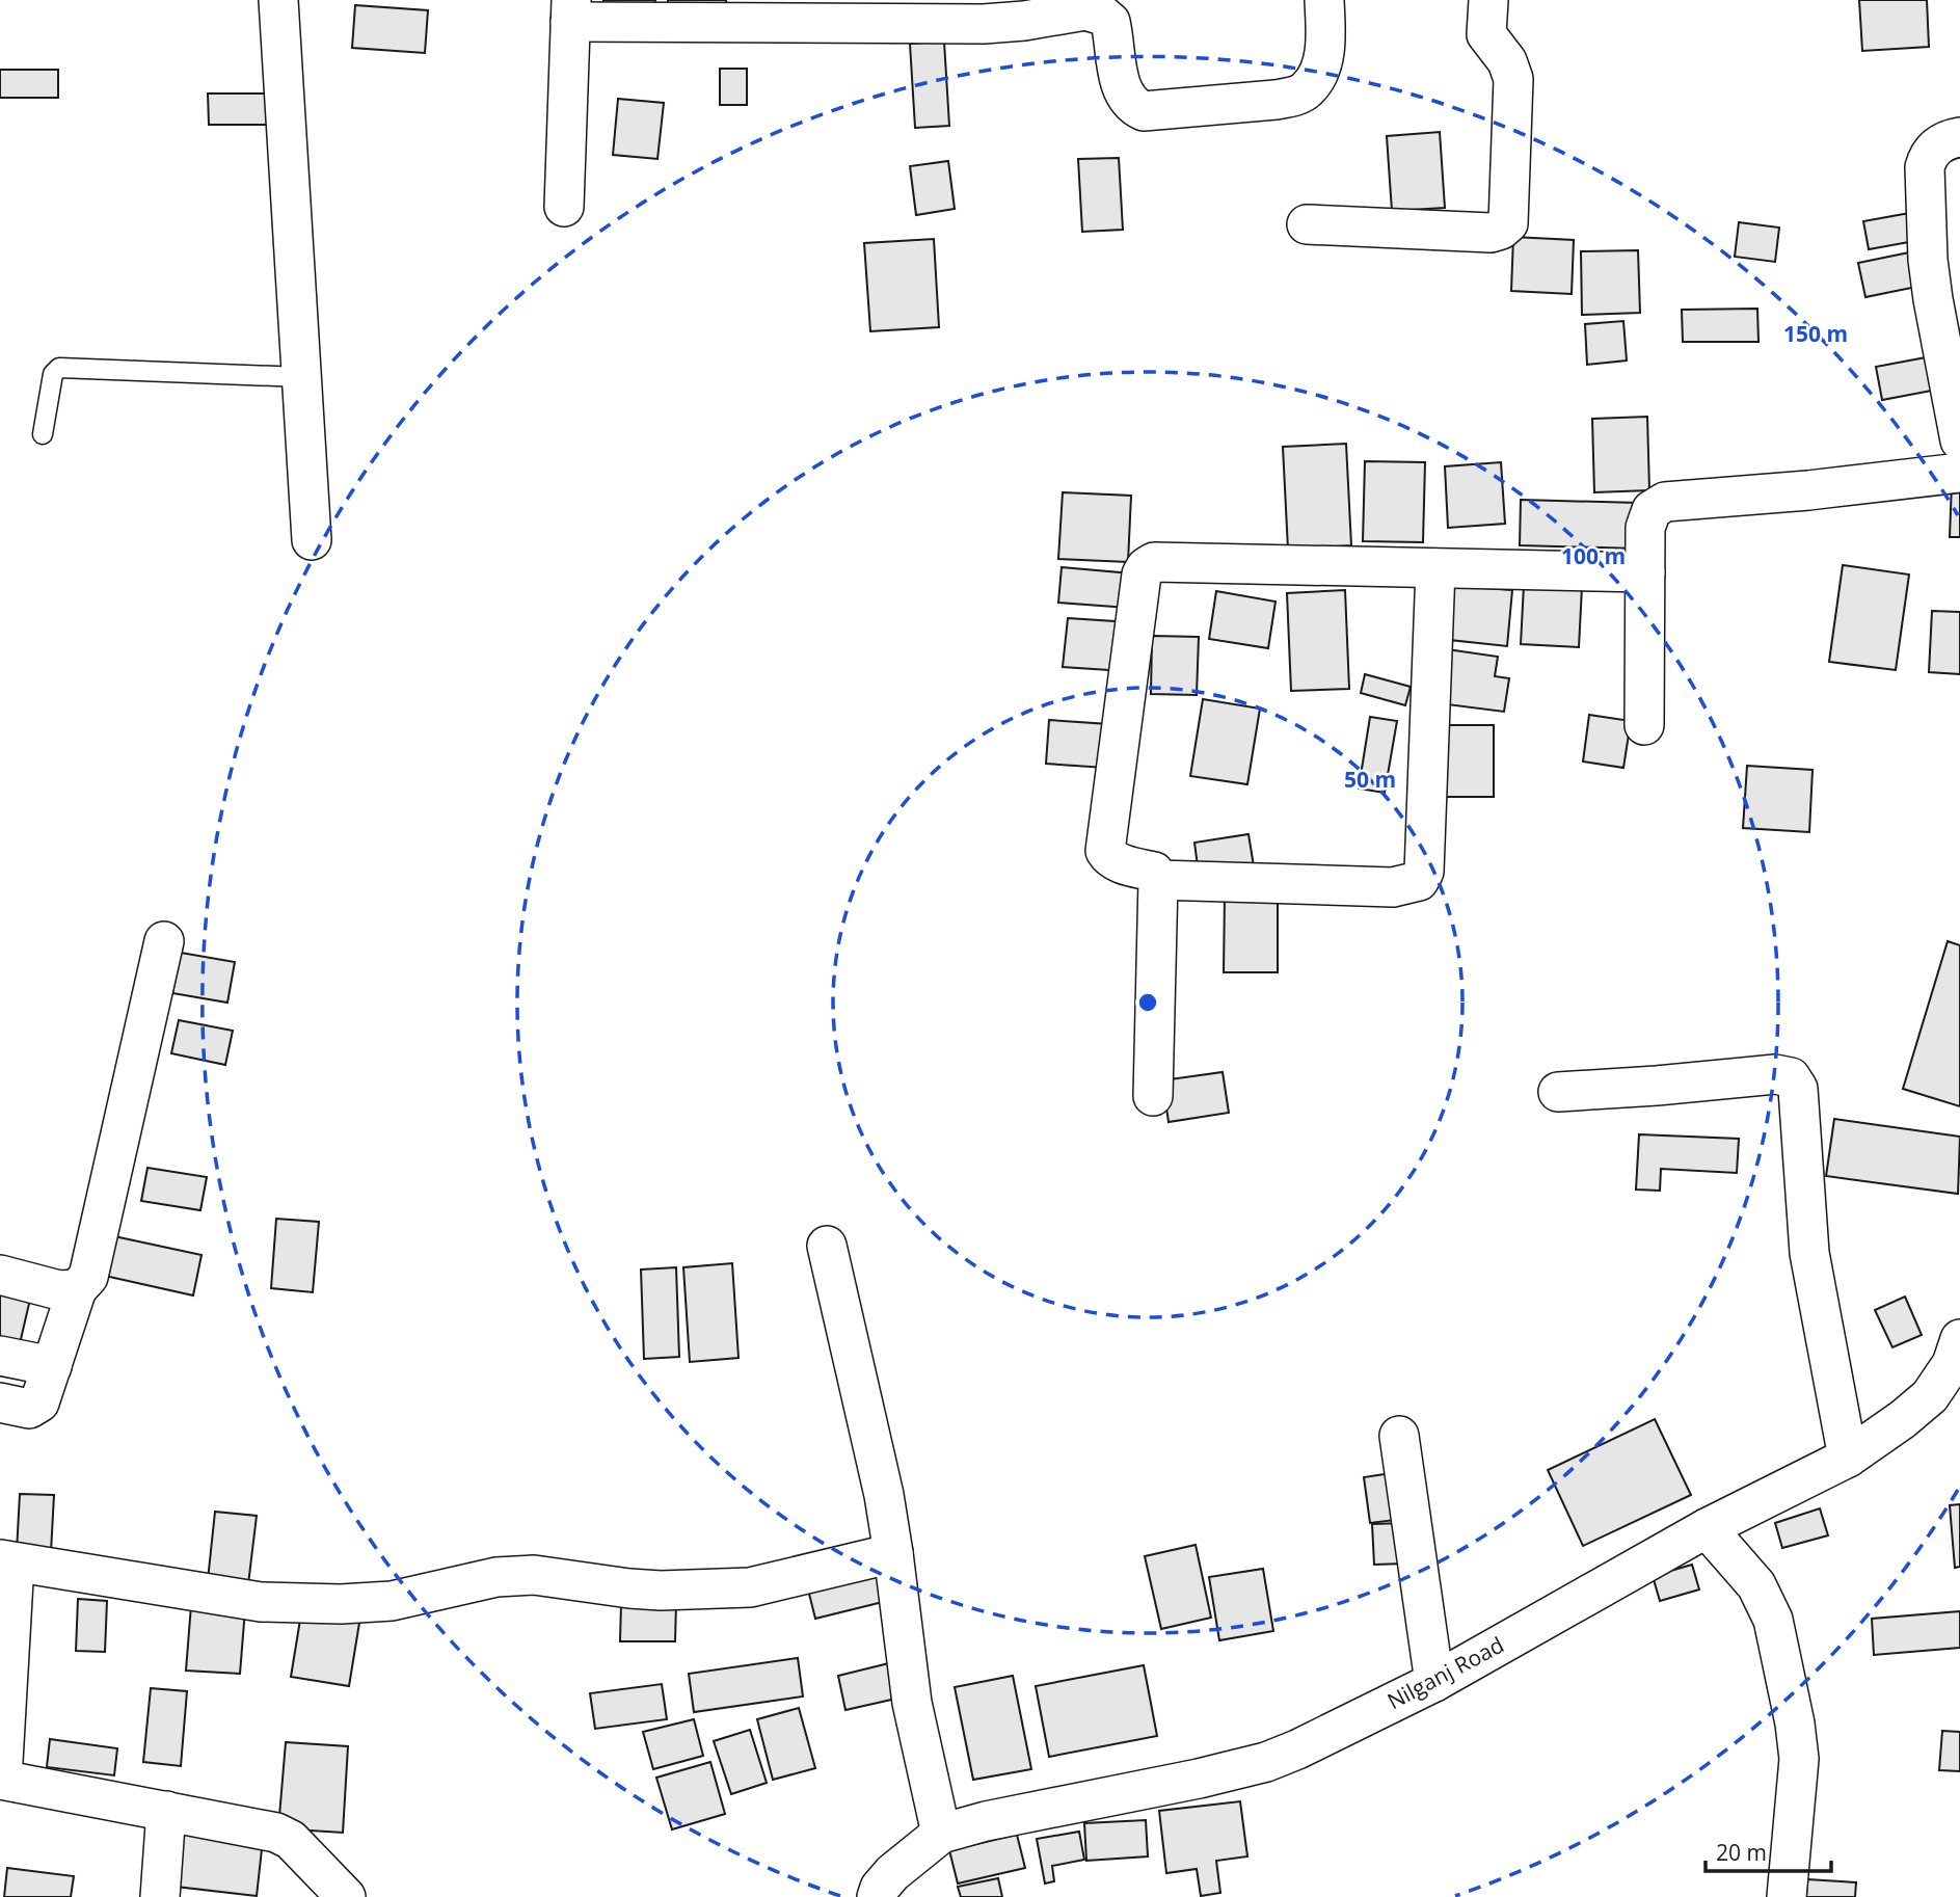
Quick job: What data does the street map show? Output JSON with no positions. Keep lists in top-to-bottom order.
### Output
{
  "streets": {
    "street": ["Nilganj Road"]
  },
  "scale_bar": "20 m",
  "rings": ["150 m", "100 m", "50 m"]
}
